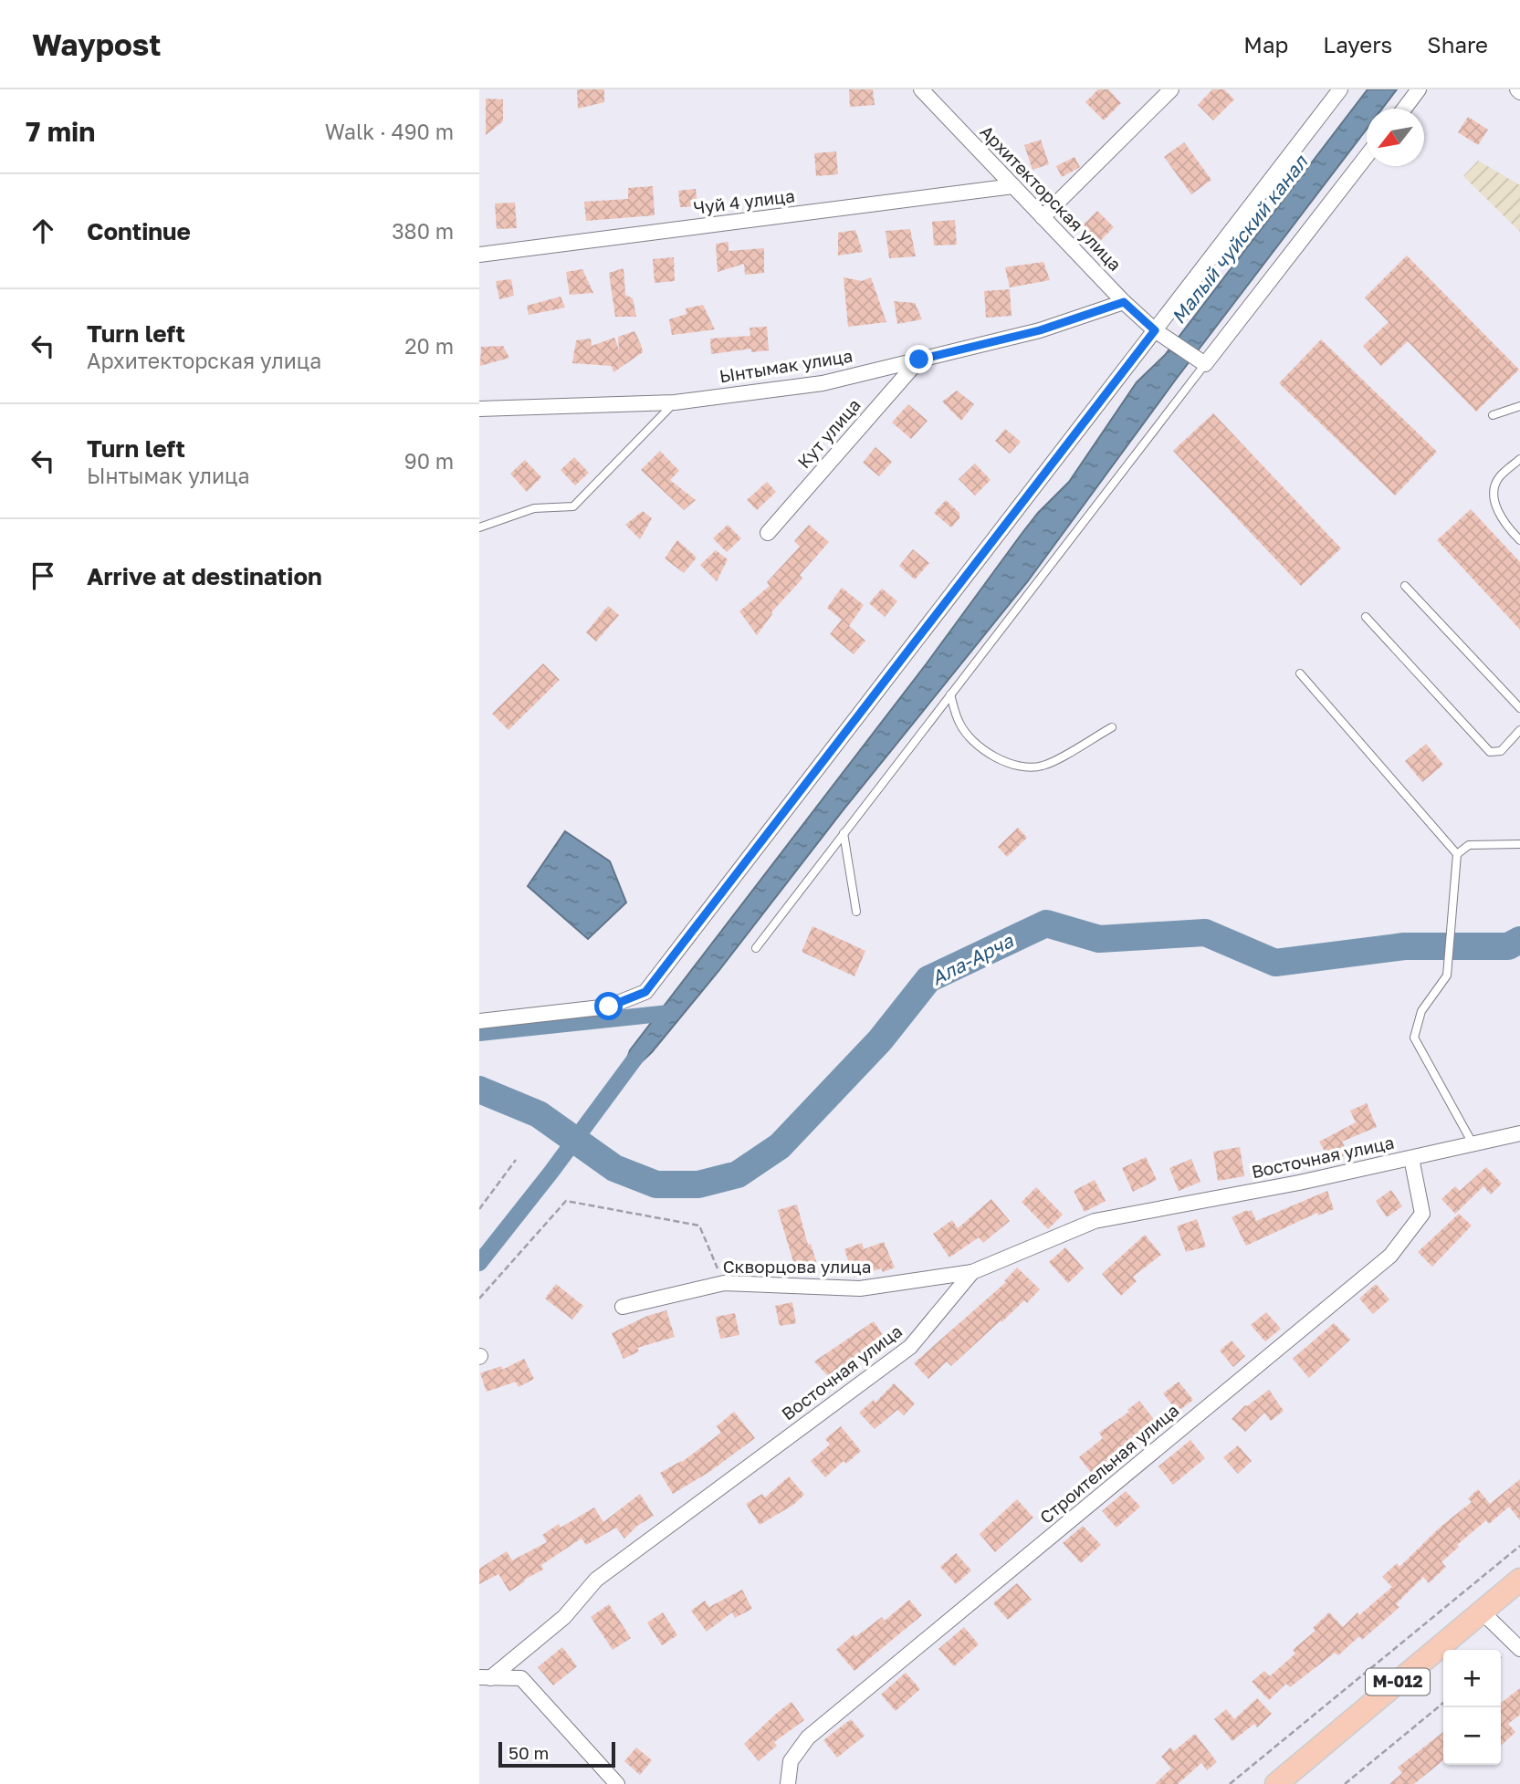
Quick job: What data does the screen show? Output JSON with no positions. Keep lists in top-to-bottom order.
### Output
{
  "streets": {
    "main road": ["М-012"],
    "street": [
      "Архитекторская улица",
      "Чуй 4 улица",
      "Ынтымак улица",
      "Кут улица",
      "Восточная улица",
      "Скворцова улица",
      "Строительная улица"
    ]
  },
  "crossings": [
    ["Архитекторская улица", "Чуй 4 улица"],
    ["Архитекторская улица", "Ынтымак улица"],
    ["Ынтымак улица", "Кут улица"],
    ["Восточная улица", "Скворцова улица"],
    ["Восточная улица", "Строительная улица"]
  ],
  "water": ["Малый чуйский канал", "Ала-Арча"],
  "scale_bar": "50 m",
  "north": "bottom left",
  "page": {
    "header": "Waypost",
    "nav": ["Map", "Layers", "Share"],
    "heading": ["7 min", "Walk · 490 m"],
    "list": [
      ["Continue", "380 m"],
      ["Turn left", "Архитекторская улица", "20 m"],
      ["Turn left", "Ынтымак улица", "90 m"],
      "Arrive at destination"
    ],
    "map_buttons": ["+", "−"],
    "scale": "50 m"
  }
}
